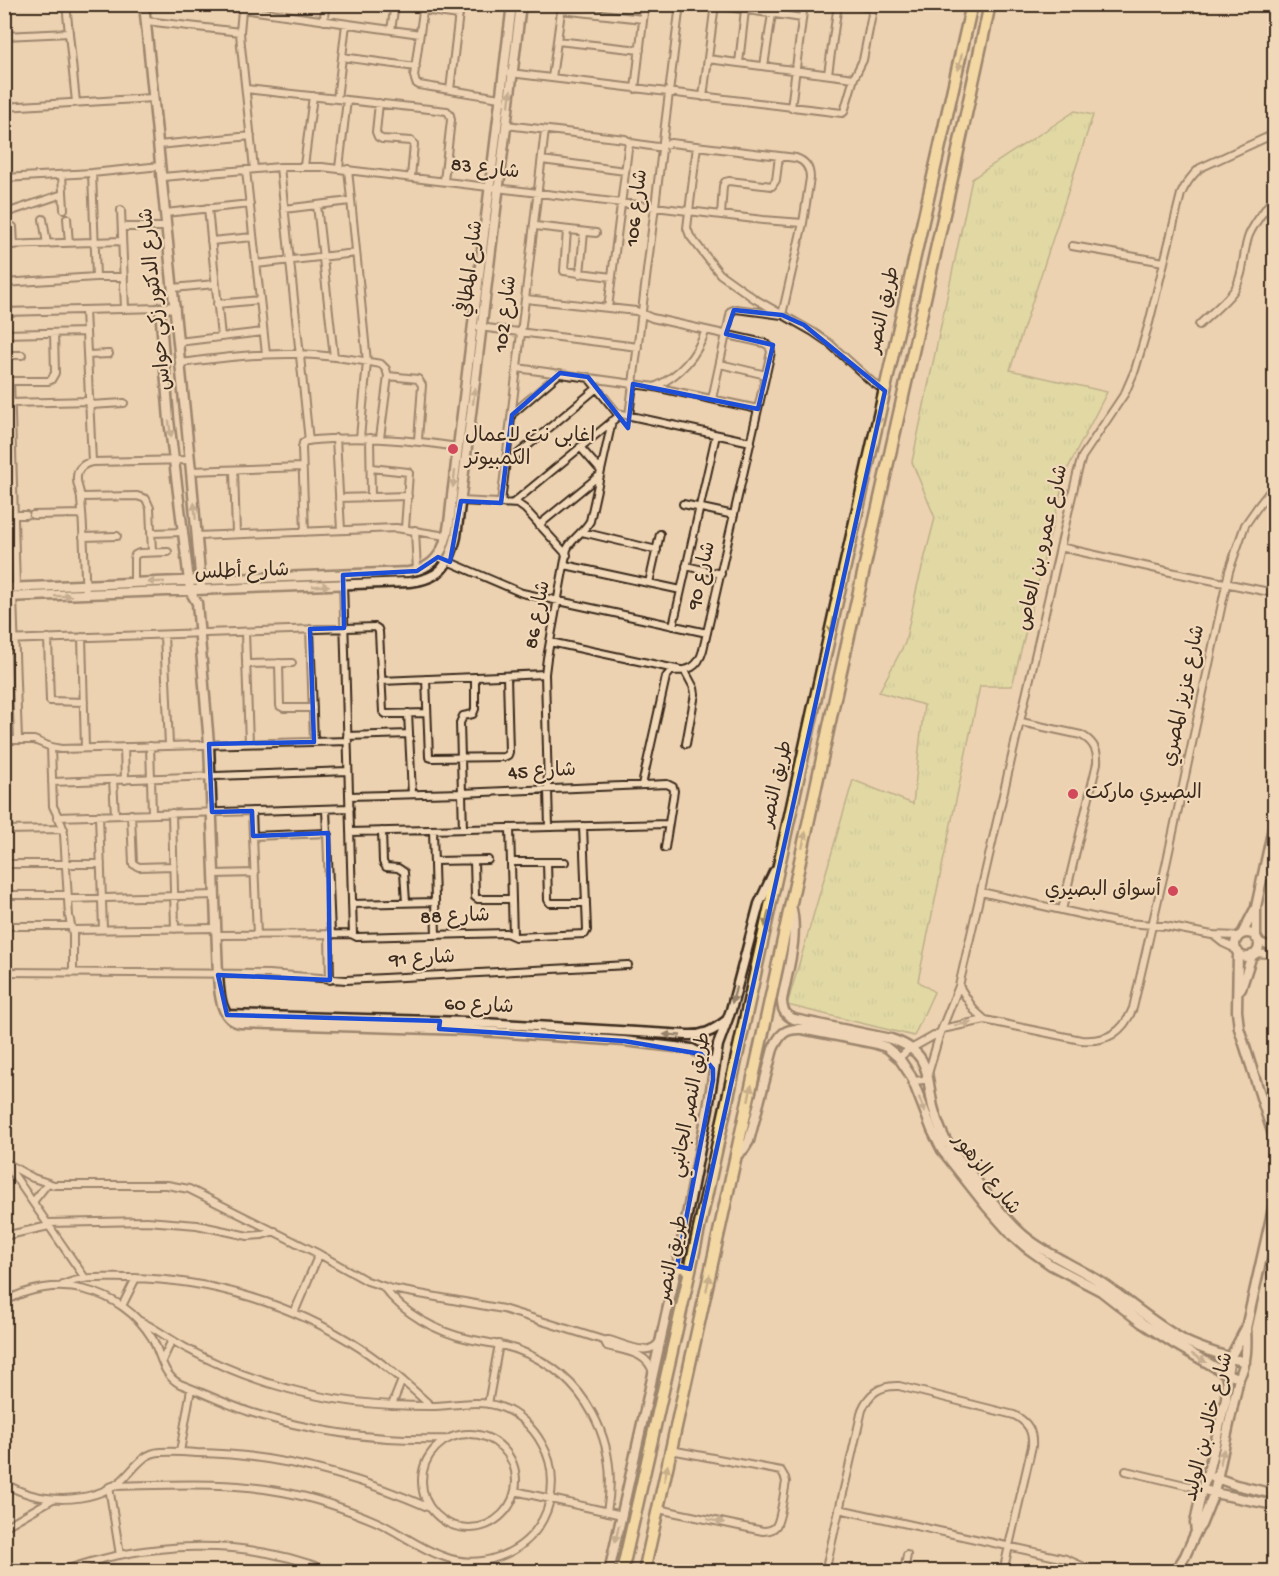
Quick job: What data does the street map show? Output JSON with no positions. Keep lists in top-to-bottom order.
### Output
{
  "streets": {
    "highway": ["طريق النصر"],
    "street": [
      "شارع 83",
      "شارع 106",
      "شارع المطافي",
      "شارع الدكتور زكي حواس",
      "شارع 102",
      "شارع عمرو بن العاص",
      "شارع أطلس",
      "شارع 90",
      "شارع 86",
      "شارع عزيز المصري",
      "شارع 45",
      "شارع 88",
      "شارع 91",
      "شارع 60",
      "طريق النصر الجانبي",
      "شارع الزهور",
      "شارع خالد بن الوليد"
    ]
  },
  "crossings": [
    ["شارع 83", "شارع 106"],
    ["شارع 83", "شارع المطافي"],
    ["شارع 83", "شارع الدكتور زكي حواس"],
    ["شارع 83", "شارع 102"],
    ["شارع المطافي", "شارع أطلس"],
    ["شارع الدكتور زكي حواس", "شارع أطلس"],
    ["شارع الدكتور زكي حواس", "شارع 60"],
    ["طريق النصر", "طريق النصر الجانبي"],
    ["طريق النصر", "شارع الزهور"],
    ["شارع عمرو بن العاص", "شارع عزيز المصري"],
    ["شارع عمرو بن العاص", "شارع الزهور"],
    ["شارع أطلس", "شارع 60"],
    ["شارع 90", "شارع 45"],
    ["شارع 86", "شارع 45"],
    ["شارع 88", "شارع 60"],
    ["شارع 91", "شارع 60"],
    ["شارع 60", "طريق النصر الجانبي"],
    ["شارع الزهور", "شارع خالد بن الوليد"]
  ],
  "places": ["اغابى نت لاعمال الكمبيوتر", "البصيري ماركت", "أسواق البصيري"]
}
